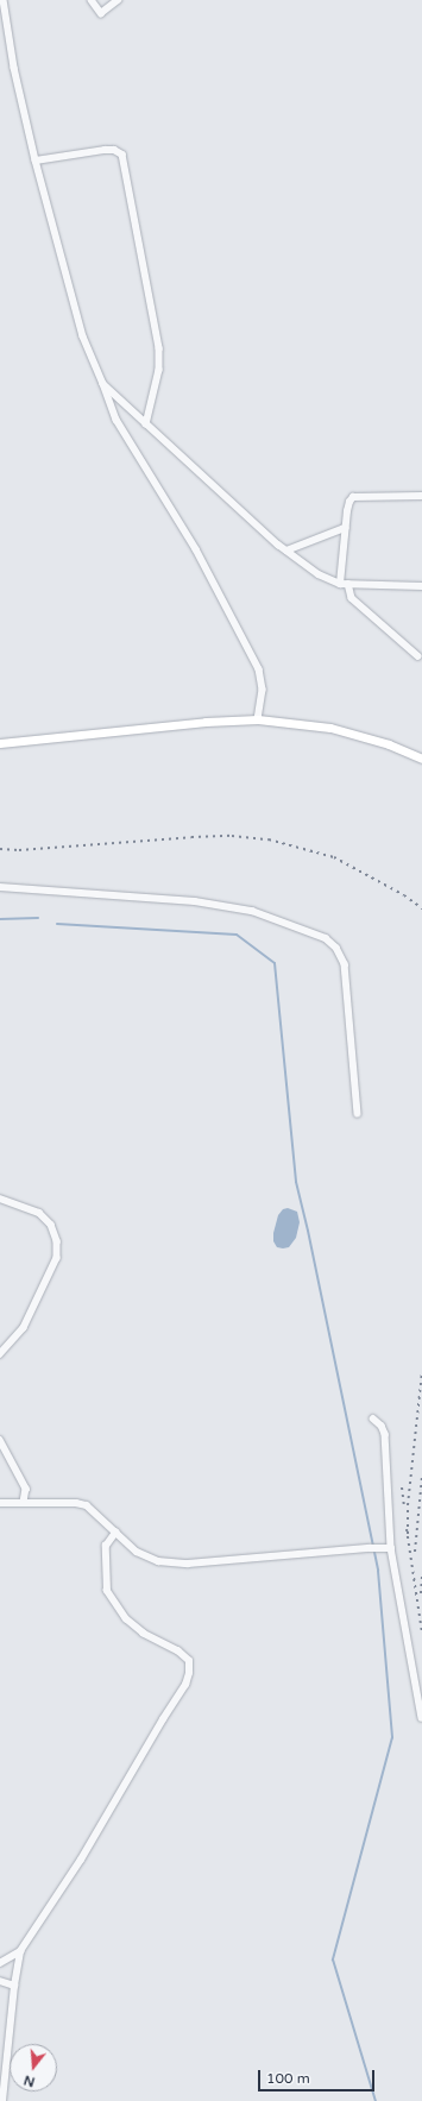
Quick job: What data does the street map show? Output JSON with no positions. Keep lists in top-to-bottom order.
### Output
{
  "scale_bar": "100 m",
  "north": "bottom"
}
